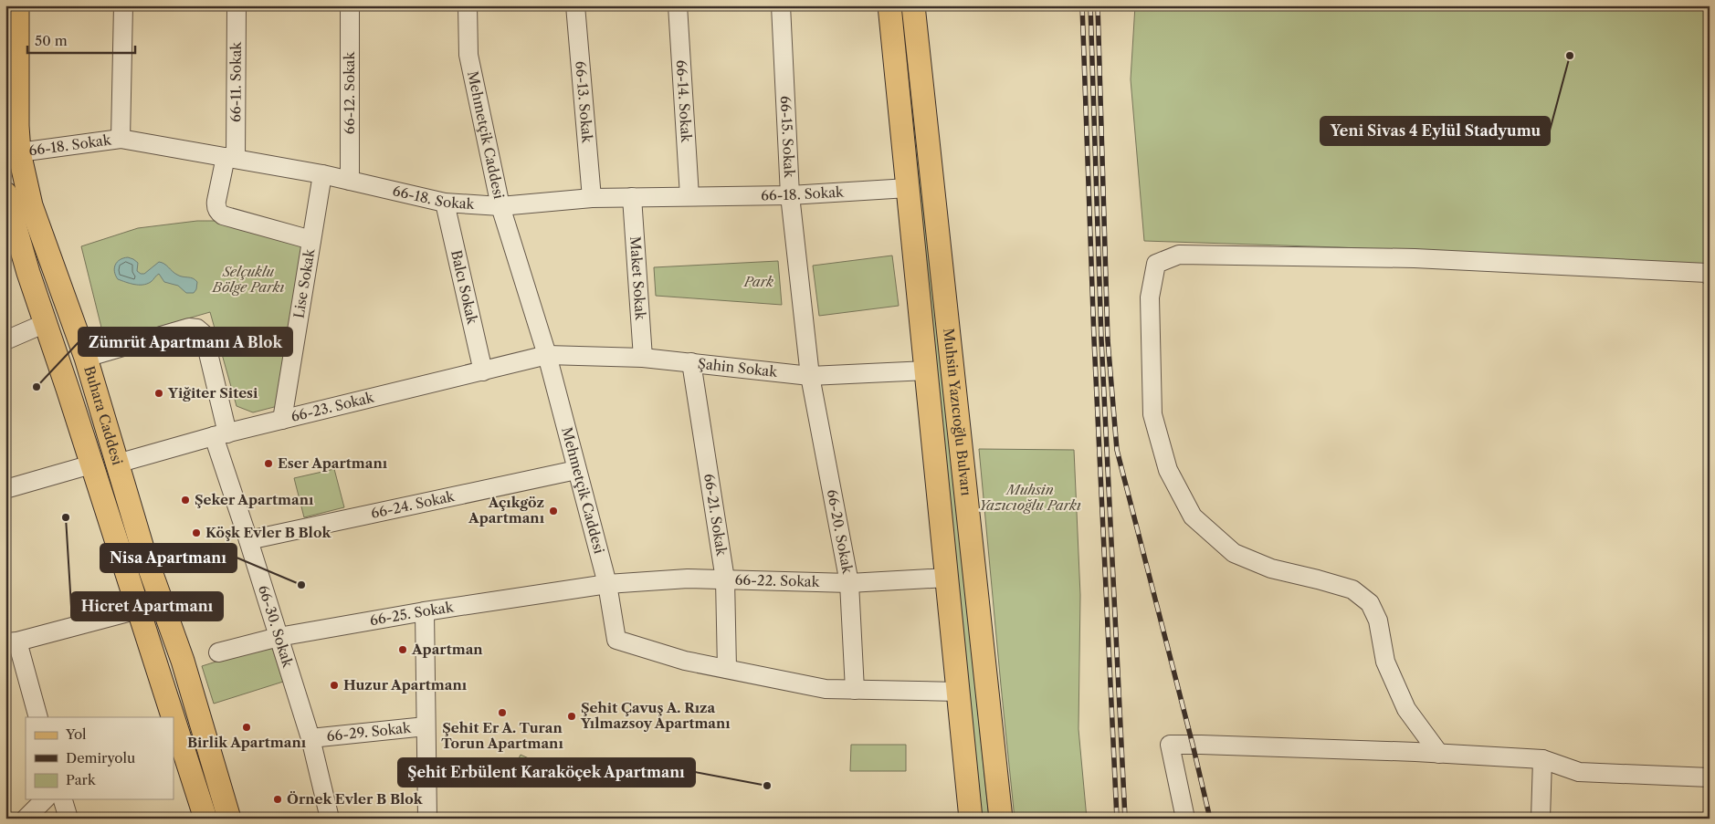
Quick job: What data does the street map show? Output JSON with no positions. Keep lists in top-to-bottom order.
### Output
{
  "streets": {
    "main road": ["Muhsin Yazıcıoğlu Bulvarı", "Buhara Caddesi"],
    "street": [
      "66-11. Sokak",
      "66-12. Sokak",
      "66-14. Sokak",
      "66-13. Sokak",
      "Mehmetçik Caddesi",
      "66-15. Sokak",
      "66-18. Sokak",
      "Maket Sokak",
      "Lise Sokak",
      "Balcı Sokak",
      "Şahin Sokak",
      "66-23. Sokak",
      "66-24. Sokak",
      "66-21. Sokak",
      "66-20. Sokak",
      "66-22. Sokak",
      "66-25. Sokak",
      "66-30. Sokak",
      "66-29. Sokak"
    ]
  },
  "crossings": [
    ["66-11. Sokak", "66-18. Sokak"],
    ["66-11. Sokak", "Lise Sokak"],
    ["66-12. Sokak", "66-18. Sokak"],
    ["66-14. Sokak", "66-18. Sokak"],
    ["66-13. Sokak", "66-18. Sokak"],
    ["Mehmetçik Caddesi", "66-18. Sokak"],
    ["Mehmetçik Caddesi", "Şahin Sokak"],
    ["Mehmetçik Caddesi", "66-23. Sokak"],
    ["Mehmetçik Caddesi", "Muhsin Yazıcıoğlu Bulvarı"],
    ["Mehmetçik Caddesi", "66-24. Sokak"],
    ["Mehmetçik Caddesi", "66-21. Sokak"],
    ["Mehmetçik Caddesi", "66-20. Sokak"],
    ["Mehmetçik Caddesi", "66-22. Sokak"],
    ["Mehmetçik Caddesi", "66-25. Sokak"],
    ["66-15. Sokak", "66-18. Sokak"],
    ["66-15. Sokak", "Şahin Sokak"],
    ["66-15. Sokak", "66-20. Sokak"],
    ["66-18. Sokak", "Maket Sokak"],
    ["66-18. Sokak", "Lise Sokak"],
    ["66-18. Sokak", "Balcı Sokak"],
    ["66-18. Sokak", "Muhsin Yazıcıoğlu Bulvarı"],
    ["66-18. Sokak", "Buhara Caddesi"],
    ["Maket Sokak", "Şahin Sokak"],
    ["Lise Sokak", "66-23. Sokak"],
    ["Balcı Sokak", "66-23. Sokak"],
    ["Şahin Sokak", "66-23. Sokak"],
    ["Şahin Sokak", "Muhsin Yazıcıoğlu Bulvarı"],
    ["Şahin Sokak", "66-21. Sokak"],
    ["Şahin Sokak", "66-20. Sokak"],
    ["66-23. Sokak", "Buhara Caddesi"],
    ["66-23. Sokak", "66-30. Sokak"],
    ["Muhsin Yazıcıoğlu Bulvarı", "66-22. Sokak"],
    ["Buhara Caddesi", "66-30. Sokak"],
    ["66-24. Sokak", "66-30. Sokak"],
    ["66-21. Sokak", "66-22. Sokak"],
    ["66-20. Sokak", "66-22. Sokak"],
    ["66-22. Sokak", "66-25. Sokak"],
    ["66-25. Sokak", "66-30. Sokak"],
    ["66-30. Sokak", "66-29. Sokak"]
  ],
  "parks": ["Selçuklu Bölge Parkı", "Park", "Muhsin Yazıcıoğlu Parkı"],
  "places": [
    "Yeni Sivas 4 Eylül Stadyumu",
    "Zümrüt Apartmanı A Blok",
    "Yiğiter Sitesi",
    "Eser Apartmanı",
    "Şeker Apartmanı",
    "Açıkgöz Apartmanı",
    "Hicret Apartmanı",
    "Köşk Evler B Blok",
    "Nisa Apartmanı",
    "Apartman",
    "Huzur Apartmanı",
    "Şehit Er A. Turan Torun Apartmanı",
    "Şehit Çavuş A. Rıza Yılmazsoy Apartmanı",
    "Birlik Apartmanı",
    "Şehit Erbülent Karaköçek Apartmanı",
    "Örnek Evler B Blok"
  ],
  "legend": ["Yol", "Demiryolu", "Park"],
  "scale_bar": "50 m"
}
